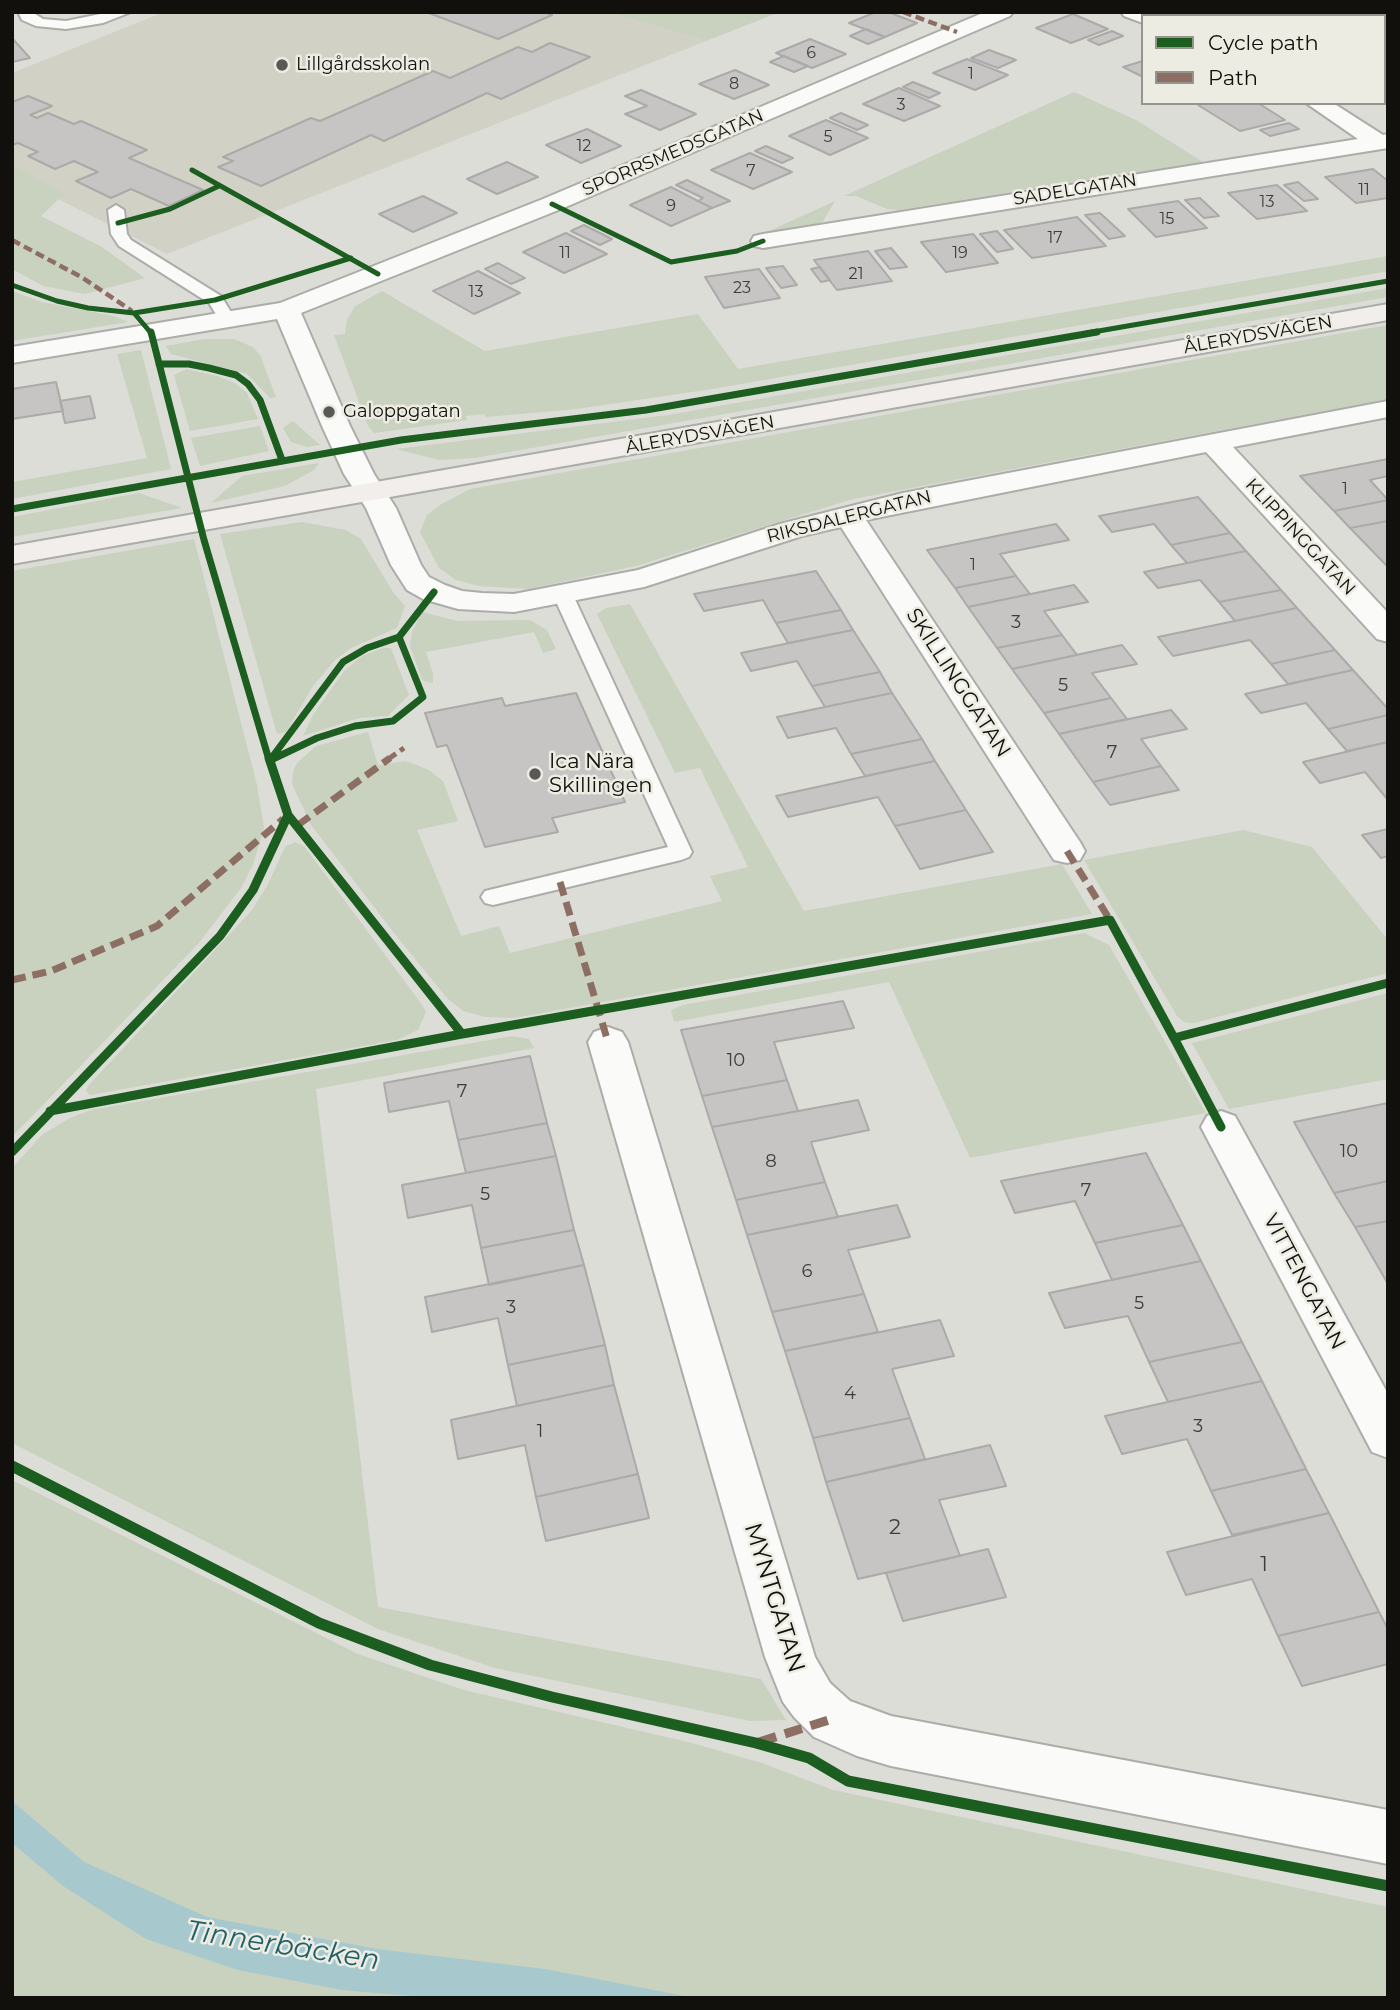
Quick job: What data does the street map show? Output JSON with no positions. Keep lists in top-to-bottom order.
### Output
{
  "streets": {
    "main road": ["ÅLERYDSVÄGEN"],
    "street": [
      "SPORRSMEDSGATAN",
      "SADELGATAN",
      "RIKSDALERGATAN",
      "KLIPPINGGATAN",
      "SKILLINGGATAN",
      "VITTENGATAN",
      "MYNTGATAN"
    ]
  },
  "crossings": [
    ["ÅLERYDSVÄGEN", "RIKSDALERGATAN"],
    ["RIKSDALERGATAN", "KLIPPINGGATAN"],
    ["RIKSDALERGATAN", "SKILLINGGATAN"]
  ],
  "water": ["Tinnerbäcken"],
  "places": ["Lillgårdsskolan", "Galoppgatan", "Ica Nära Skillingen"],
  "house_numbers": [
    "6",
    "1",
    "8",
    "3",
    "5",
    "12",
    "7",
    "11",
    "13",
    "9",
    "15",
    "17",
    "11",
    "19",
    "21",
    "23",
    "13",
    "1",
    "1",
    "3",
    "5",
    "7",
    "10",
    "7",
    "10",
    "8",
    "7",
    "5",
    "6",
    "5",
    "3",
    "4",
    "3",
    "1",
    "2",
    "1"
  ],
  "legend": ["Cycle path", "Path"]
}
